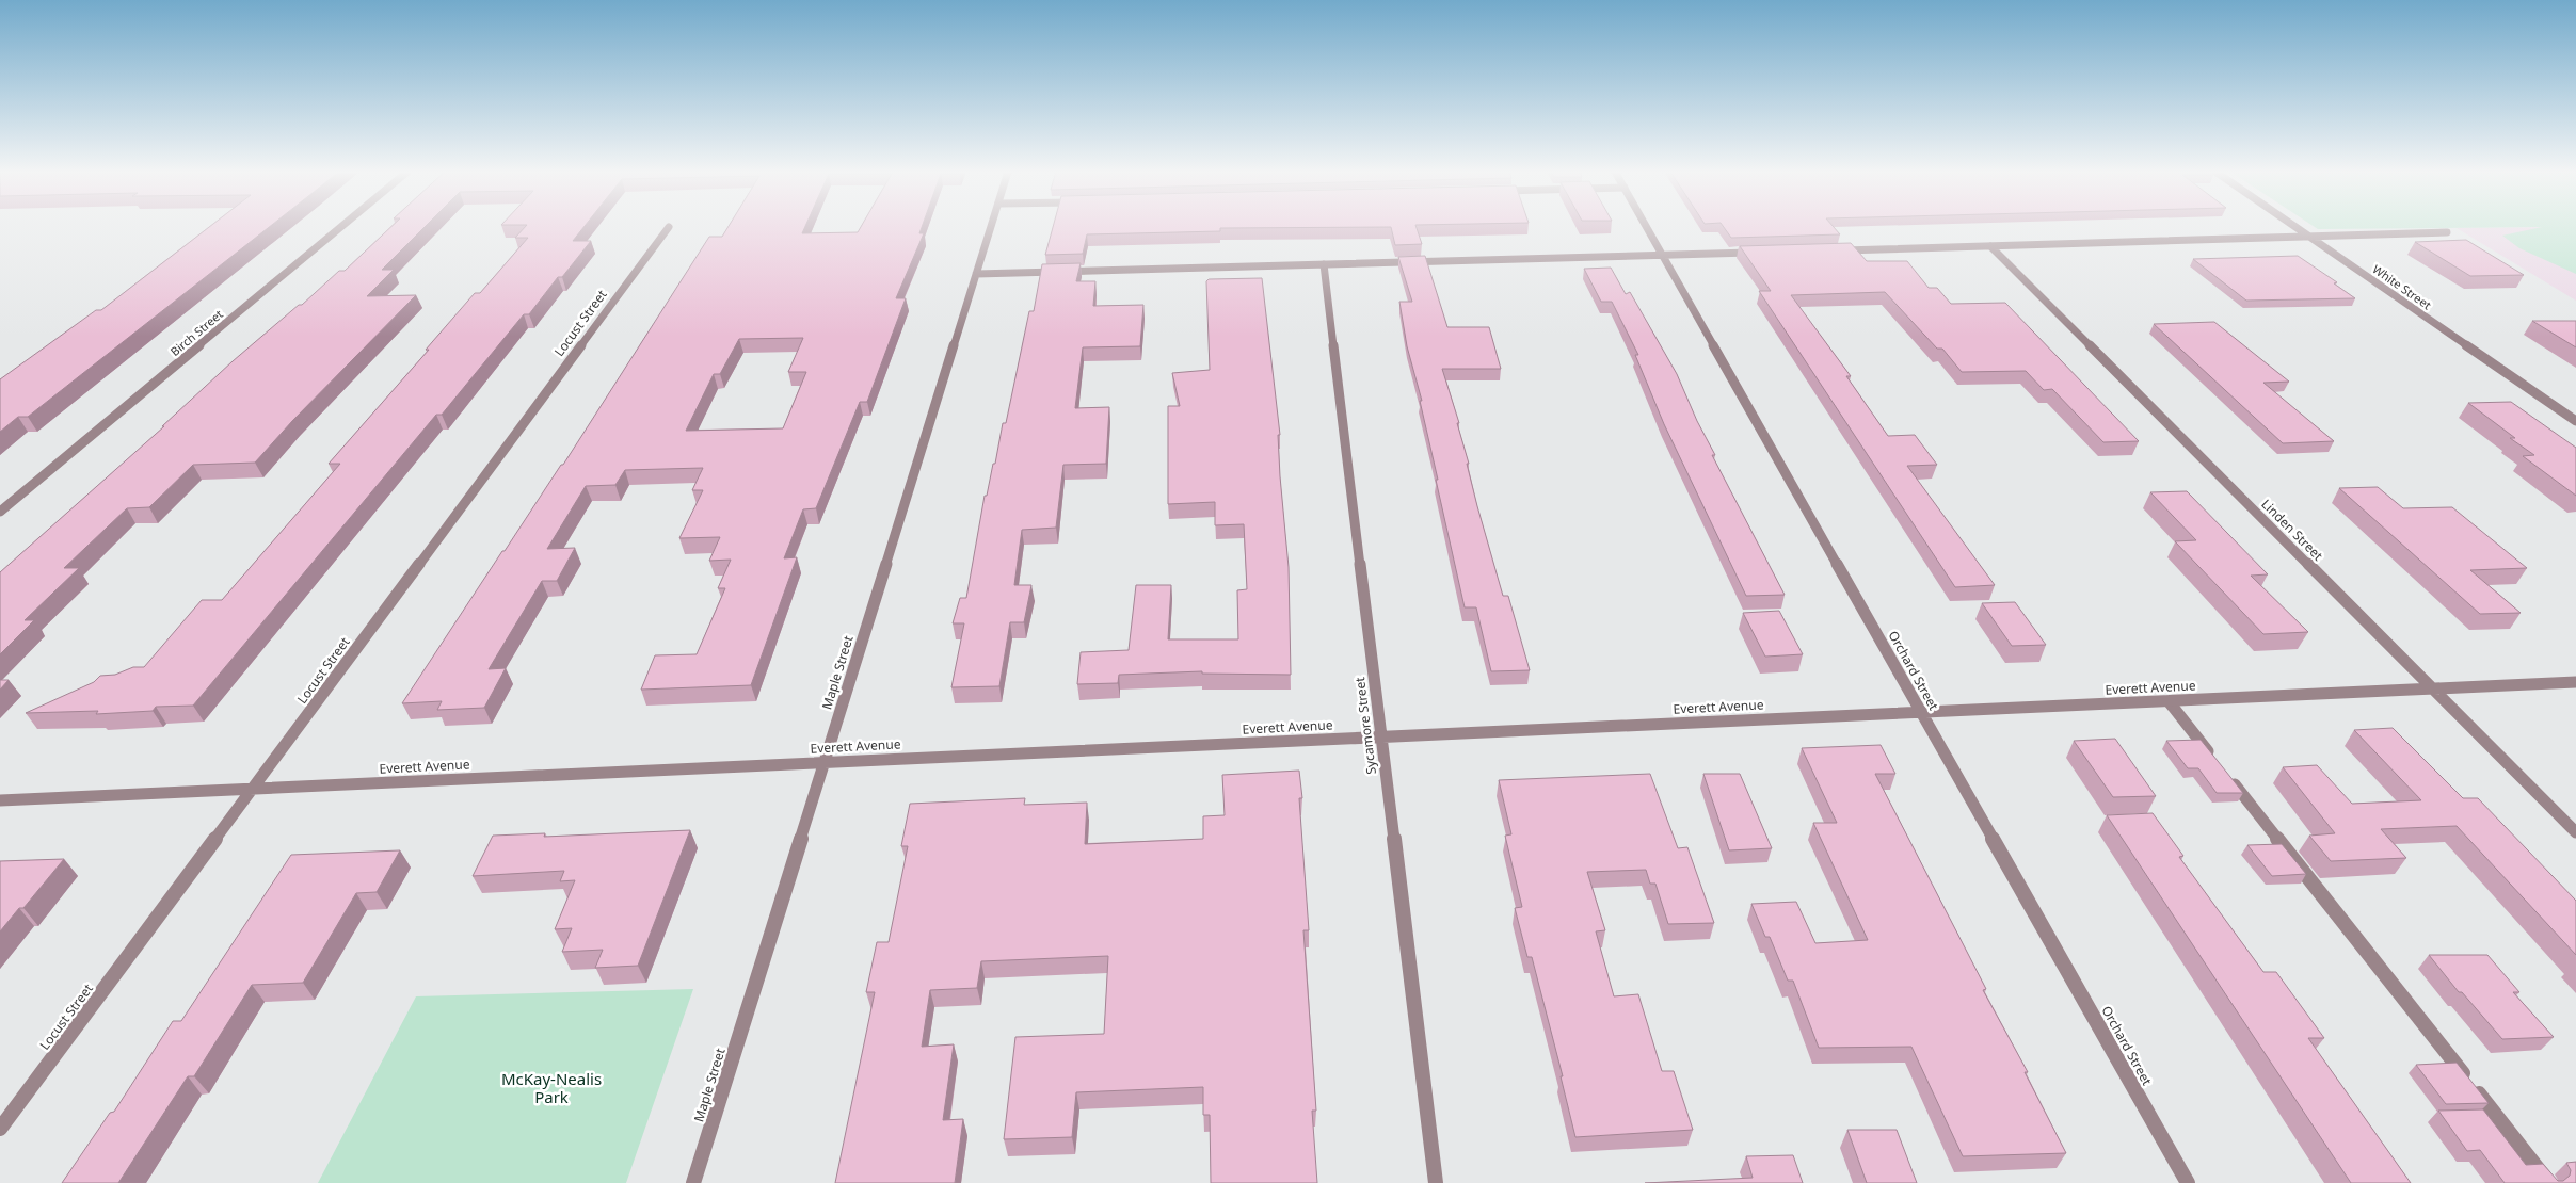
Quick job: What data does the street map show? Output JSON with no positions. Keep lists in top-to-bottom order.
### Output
{
  "streets": {
    "street": [
      "White Street",
      "Locust Street",
      "Birch Street",
      "Linden Street",
      "Orchard Street",
      "Maple Street",
      "Everett Avenue",
      "Sycamore Street"
    ]
  },
  "crossings": [
    ["Locust Street", "Everett Avenue"],
    ["Linden Street", "Everett Avenue"],
    ["Orchard Street", "Everett Avenue"],
    ["Maple Street", "Everett Avenue"],
    ["Everett Avenue", "Sycamore Street"]
  ],
  "parks": ["McKay-Nealis Park"]
}
